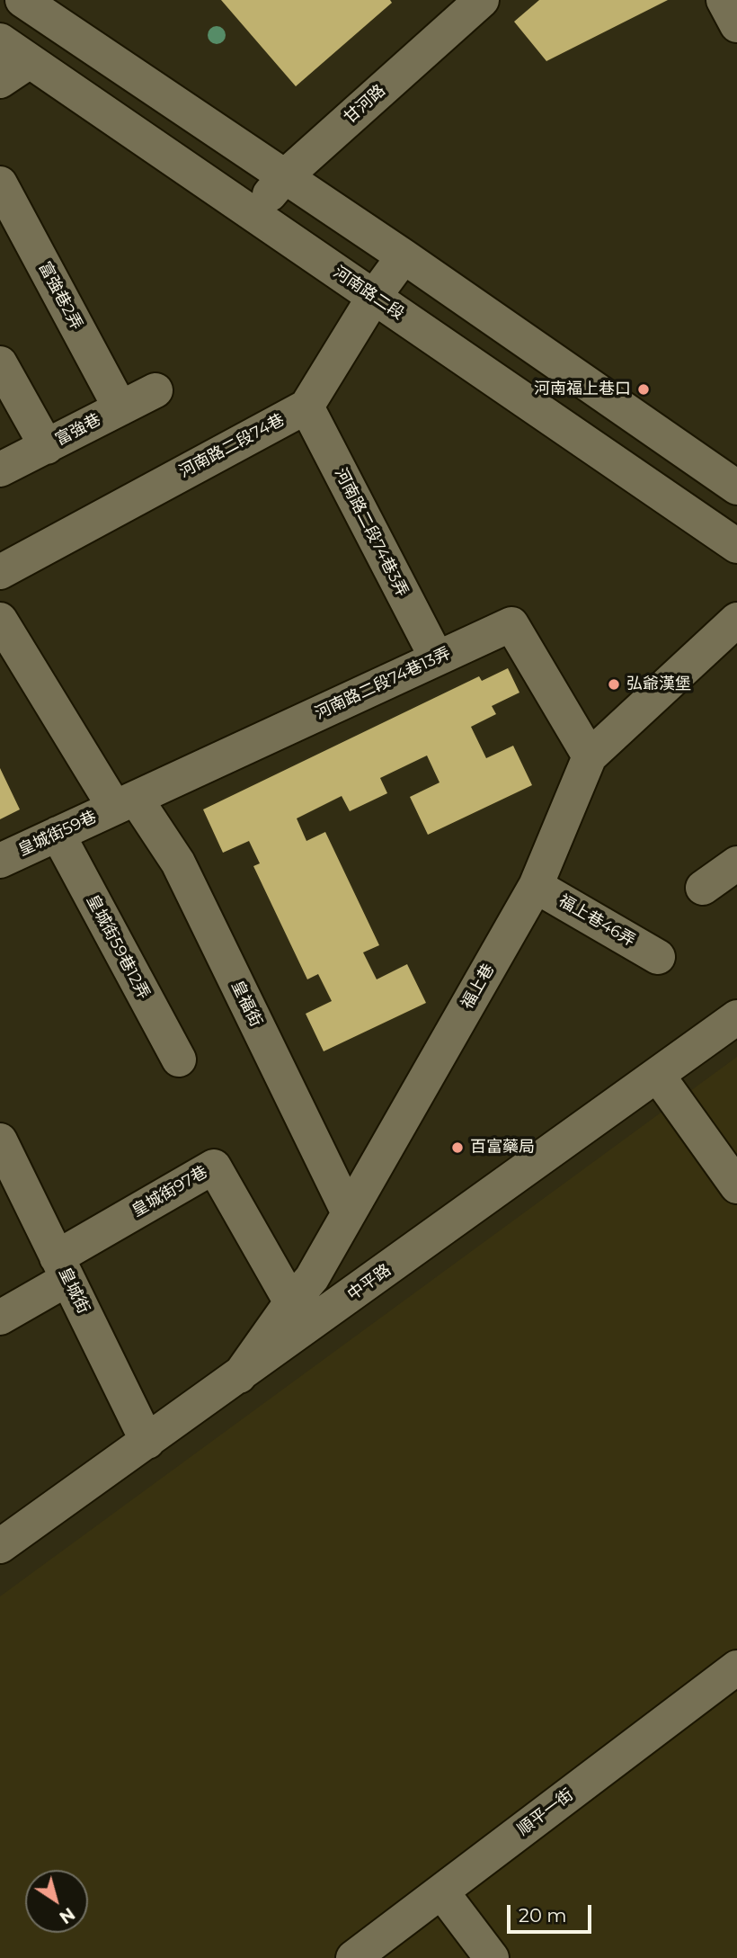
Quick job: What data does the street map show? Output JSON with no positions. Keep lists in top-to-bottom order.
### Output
{
  "streets": {
    "street": [
      "甘河路",
      "河南路二段",
      "富強巷2弄",
      "富強巷",
      "河南路二段74巷",
      "河南路二段74巷3弄",
      "河南路二段74巷13弄",
      "皇城街59巷",
      "福上巷46弄",
      "皇城街59巷12弄",
      "福上巷",
      "皇福街",
      "皇城街97巷",
      "中平路",
      "皇城街",
      "順平一街"
    ]
  },
  "crossings": [
    ["甘河路", "河南路二段"],
    ["富強巷2弄", "富強巷"],
    ["河南路二段74巷", "河南路二段74巷3弄"],
    ["河南路二段74巷3弄", "河南路二段74巷13弄"],
    ["河南路二段74巷13弄", "皇城街59巷"],
    ["河南路二段74巷13弄", "福上巷"],
    ["河南路二段74巷13弄", "皇福街"],
    ["皇城街59巷", "皇城街59巷12弄"],
    ["皇城街59巷", "皇福街"],
    ["福上巷46弄", "福上巷"],
    ["福上巷", "皇福街"],
    ["福上巷", "皇城街97巷"],
    ["福上巷", "中平路"],
    ["皇城街97巷", "皇城街"],
    ["中平路", "皇城街"]
  ],
  "places": ["河南福上巷口", "弘爺漢堡", "百富藥局"],
  "scale_bar": "20 m",
  "north": "bottom right"
}
